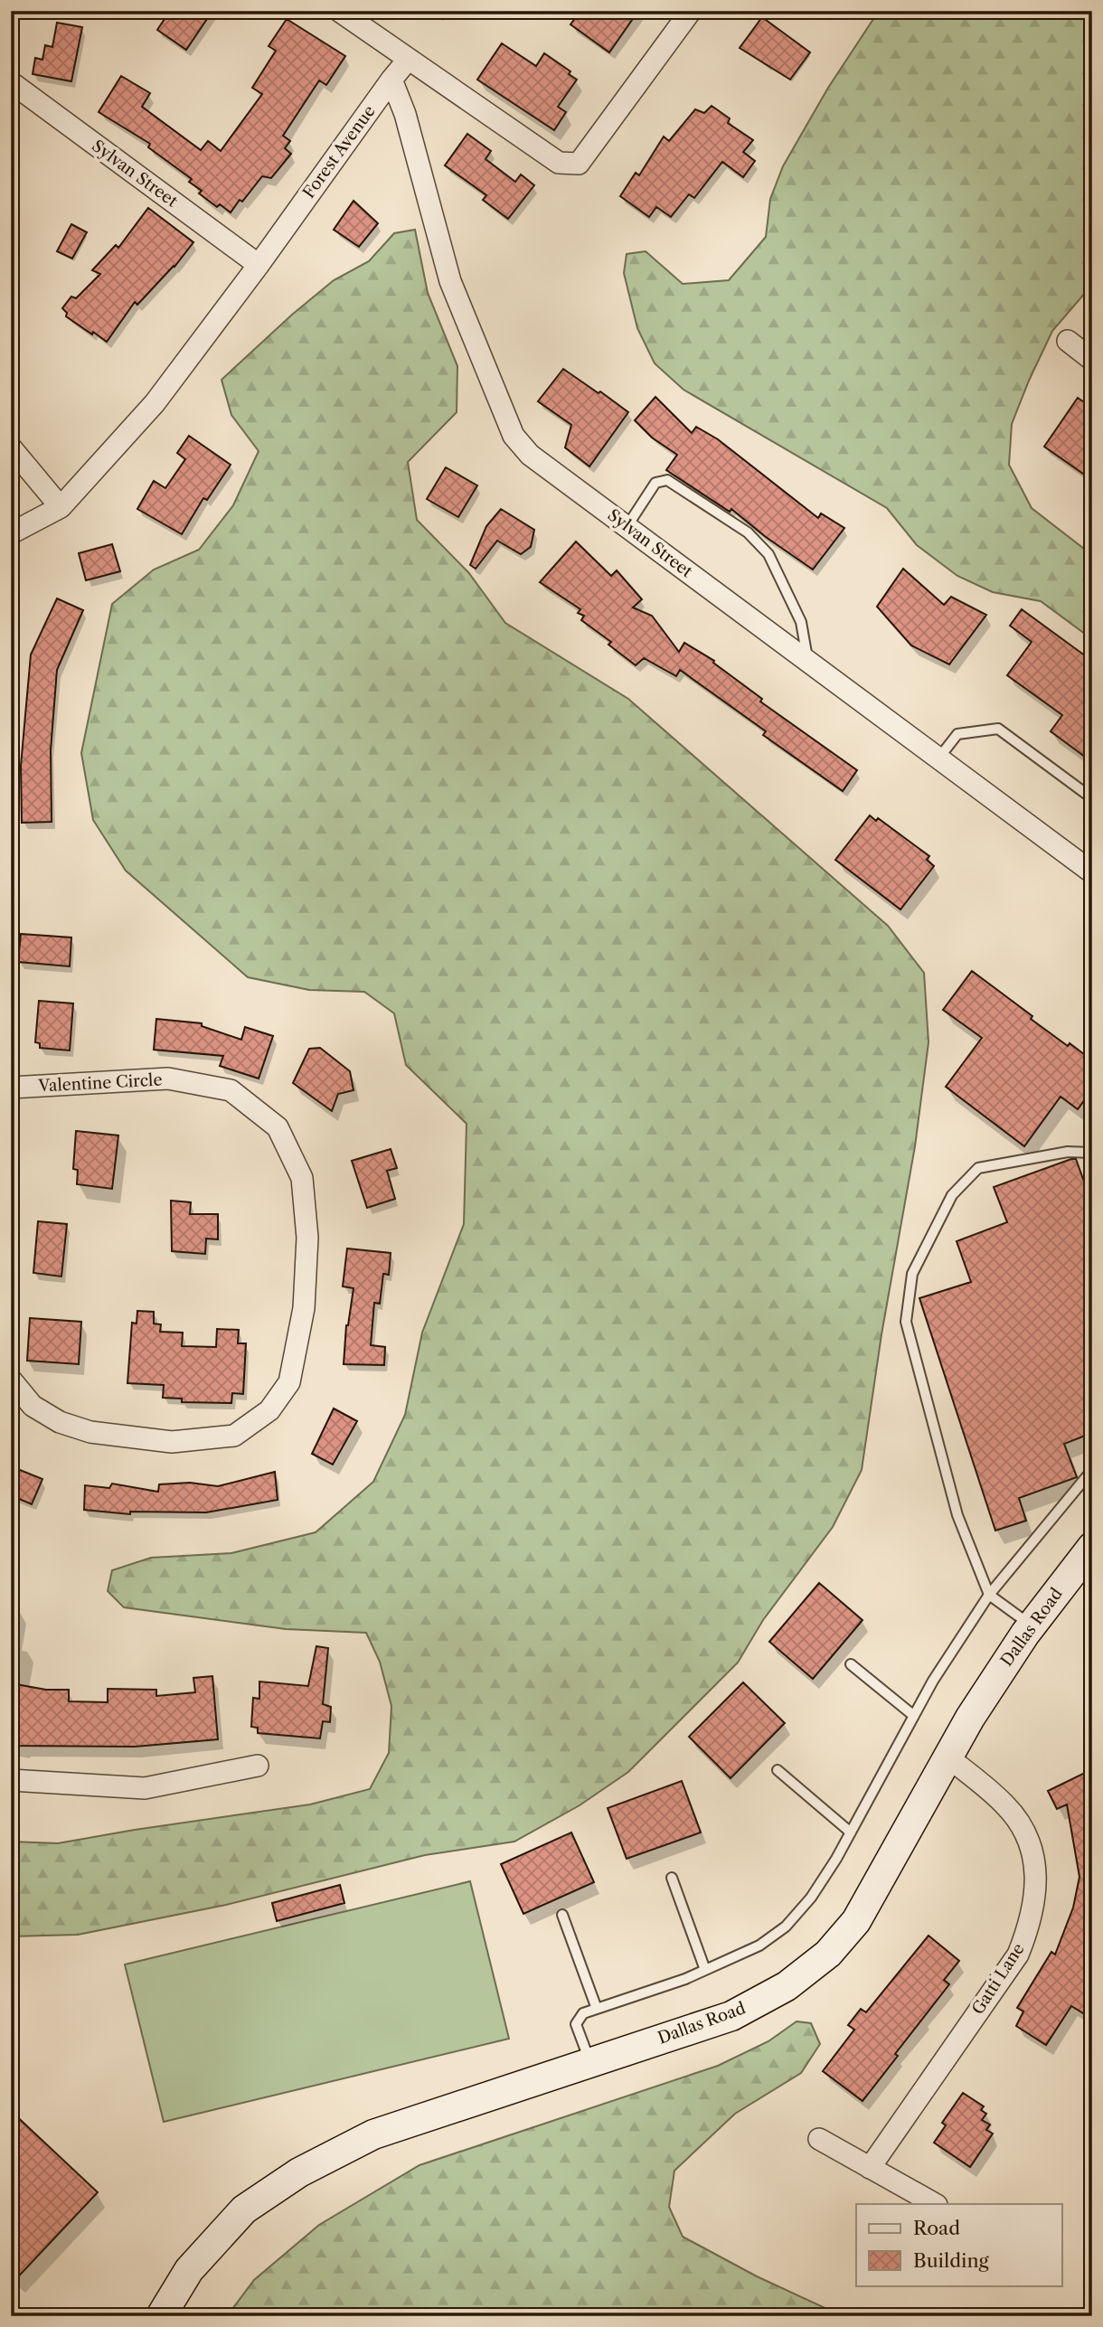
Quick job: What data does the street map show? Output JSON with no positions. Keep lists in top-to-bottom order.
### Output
{
  "streets": {
    "street": [
      "Forest Avenue",
      "Sylvan Street",
      "Valentine Circle",
      "Dallas Road",
      "Gatti Lane"
    ]
  },
  "crossings": [
    ["Forest Avenue", "Sylvan Street"],
    ["Dallas Road", "Gatti Lane"]
  ],
  "legend": ["Road", "Building"]
}
